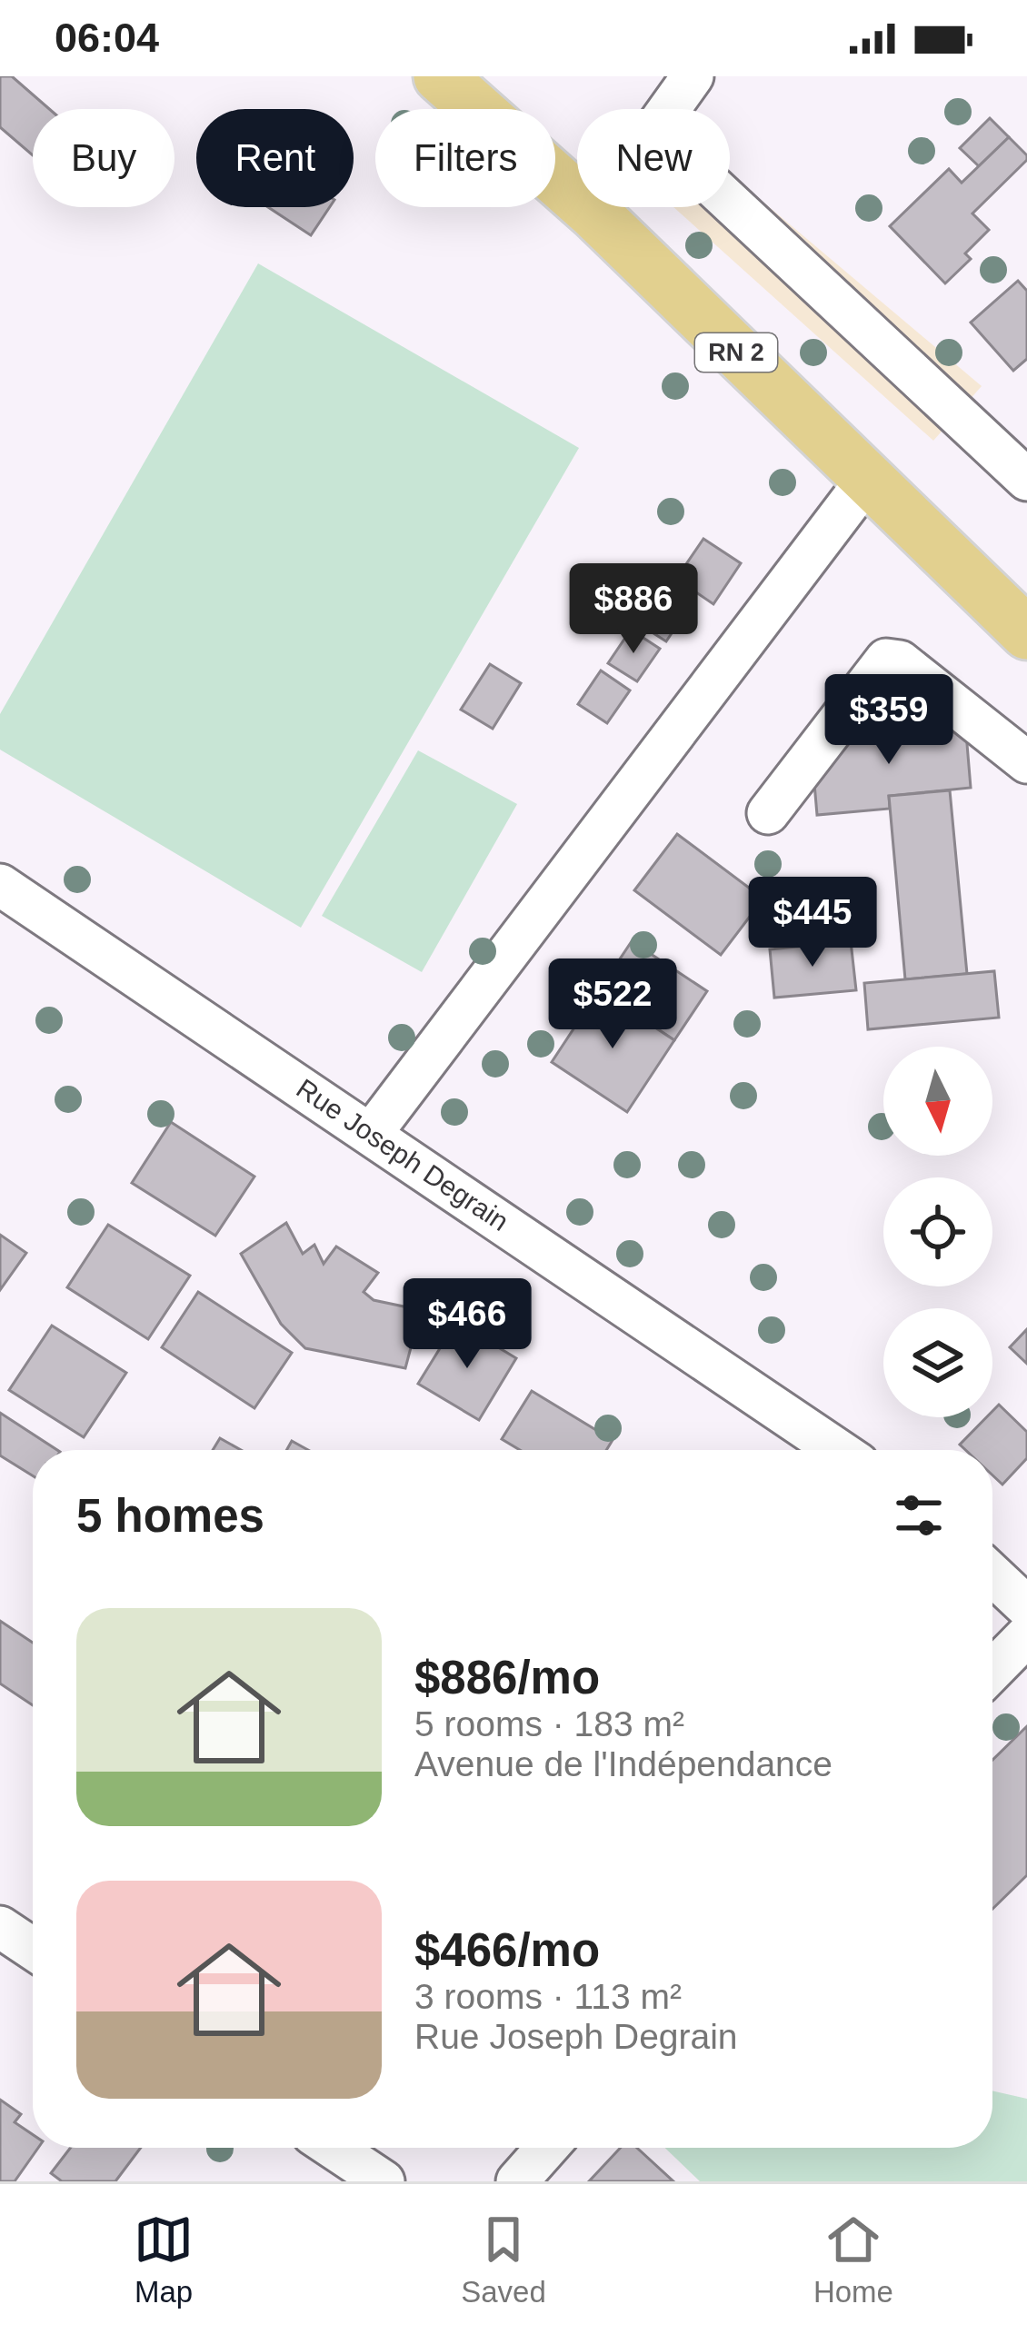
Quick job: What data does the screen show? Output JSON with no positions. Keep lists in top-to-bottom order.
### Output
{
  "streets": {
    "main road": ["RN 2"],
    "street": ["Rue Joseph Degrain"]
  },
  "north": "bottom",
  "page": {
    "status": "06:04",
    "chip": [
      "Buy",
      "Rent",
      "Filters",
      "New"
    ],
    "price": [
      "$886",
      "$359",
      "$445",
      "$522",
      "$466"
    ],
    "heading": "5 homes",
    "list": [
      {
        "name": "$886/mo",
        "note": "5 rooms · 183 m² · Avenue de l'Indépendance"
      },
      {
        "name": "$466/mo",
        "note": "3 rooms · 113 m² · Rue Joseph Degrain"
      }
    ],
    "tabs": ["Map", "Saved", "Home"]
  }
}
